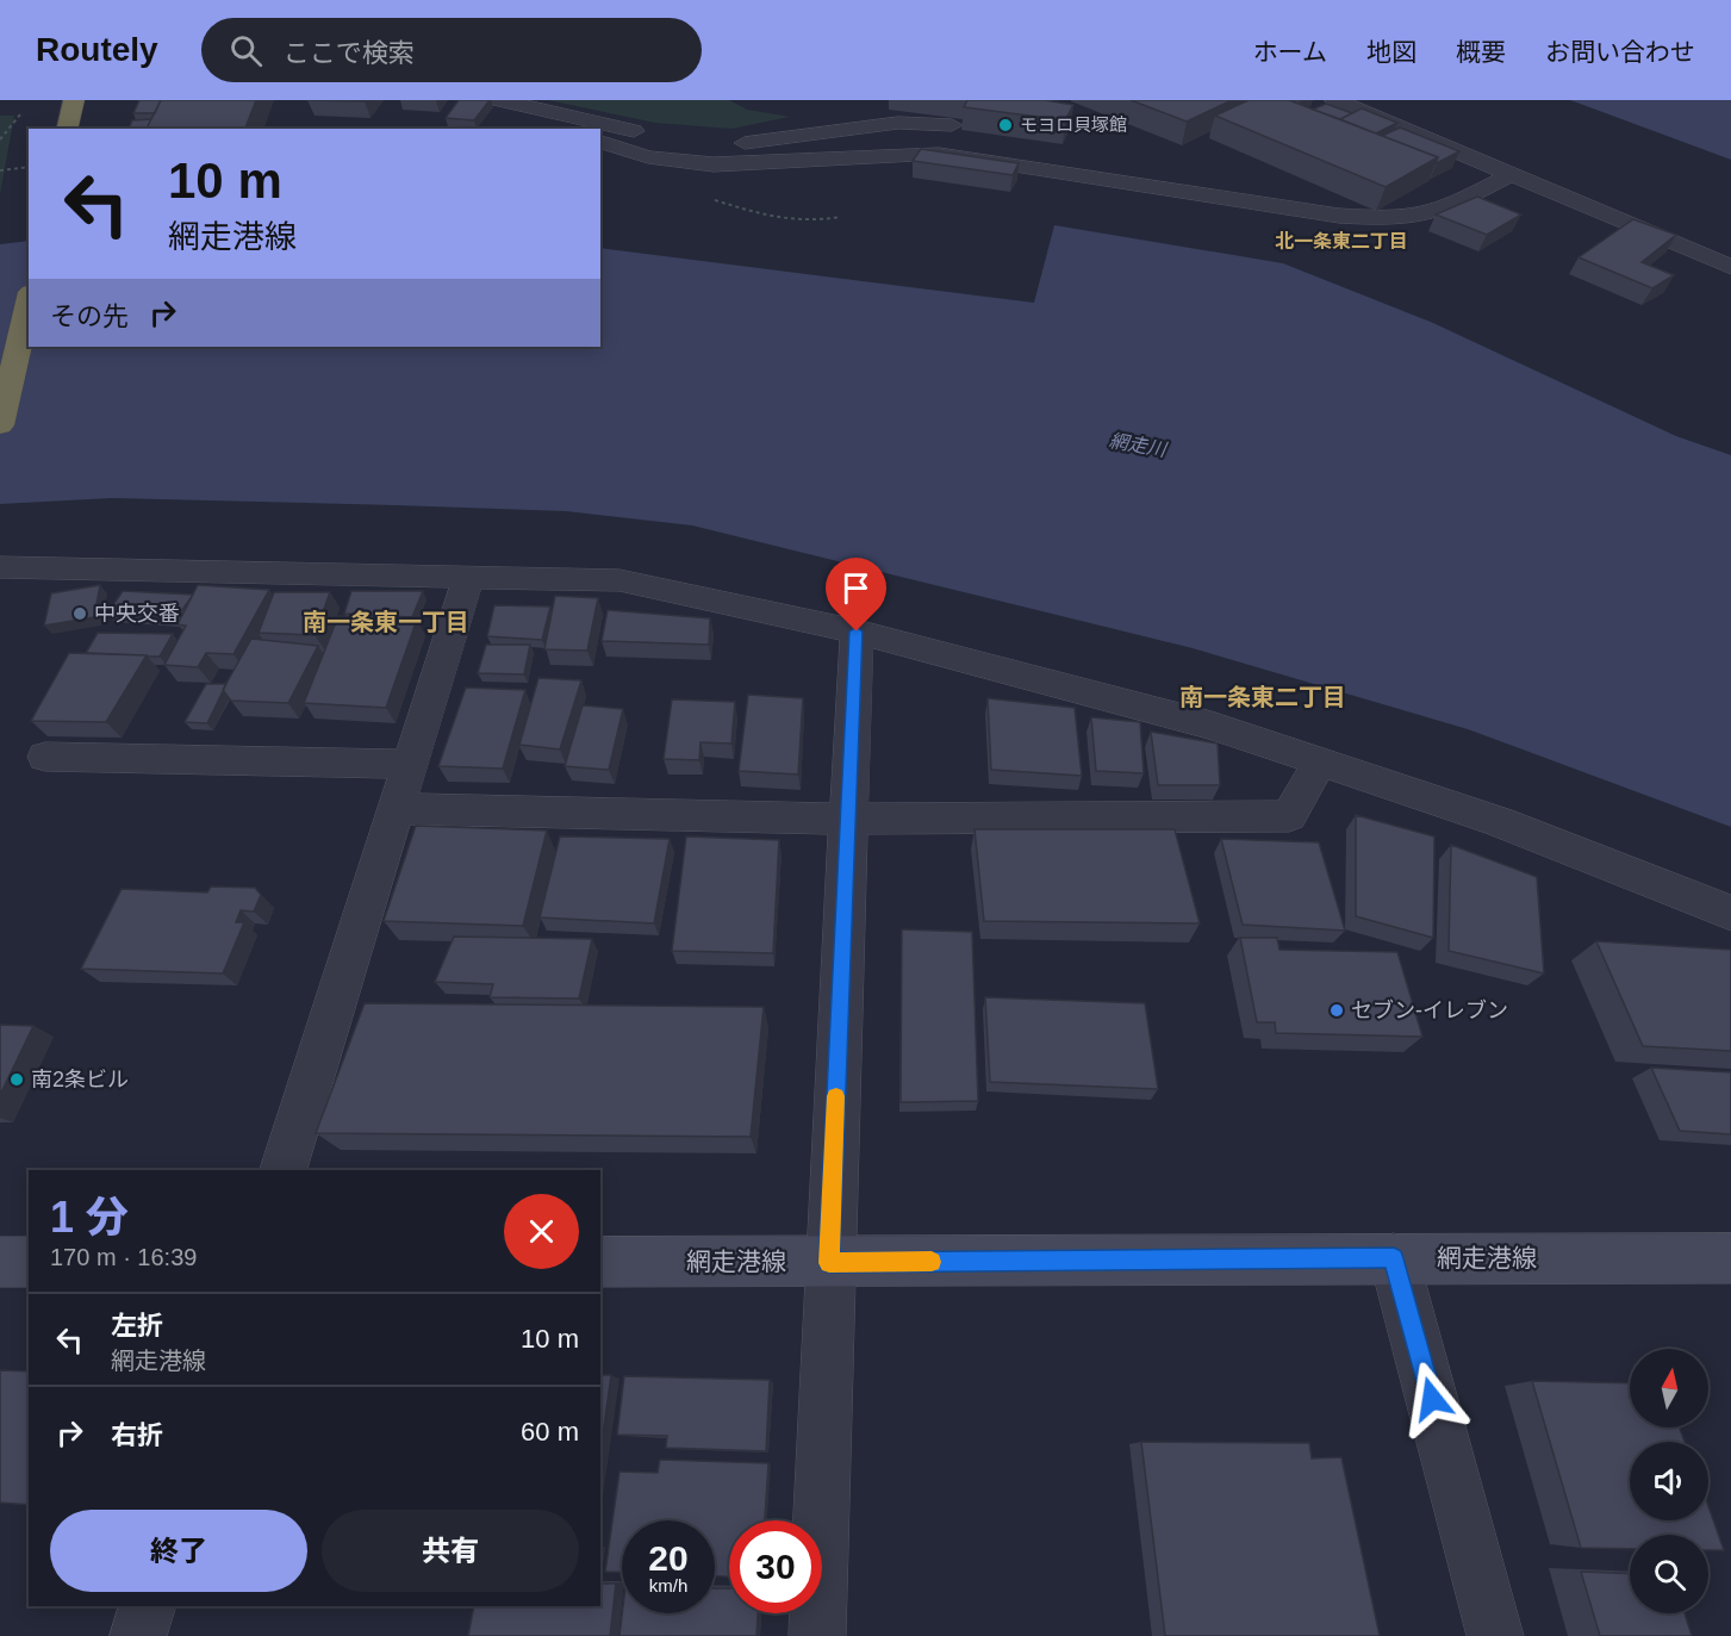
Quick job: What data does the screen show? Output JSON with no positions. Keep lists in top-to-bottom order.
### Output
{
  "streets": {
    "main road": ["網走港線"]
  },
  "districts": ["北一条東二丁目", "南一条東一丁目", "南一条東二丁目"],
  "water": ["網走川"],
  "places": [
    "モヨロ貝塚館",
    "中央交番",
    "セブン-イレブン",
    "南2条ビル"
  ],
  "north": "top",
  "page": {
    "header": "Routely",
    "search": "ここで検索",
    "nav": [
      "ホーム",
      "地図",
      "概要",
      "お問い合わせ"
    ],
    "turn": ["10 m", "網走港線"],
    "then": "その先",
    "heading": ["1 分", "170 m · 16:39"],
    "list": [
      {
        "name": "左折",
        "note": "網走港線",
        "value": "10 m"
      },
      {
        "name": "右折",
        "value": "60 m"
      }
    ],
    "buttons": ["終了", "共有"],
    "speed": "20 km/h",
    "limit": "30"
  }
}
